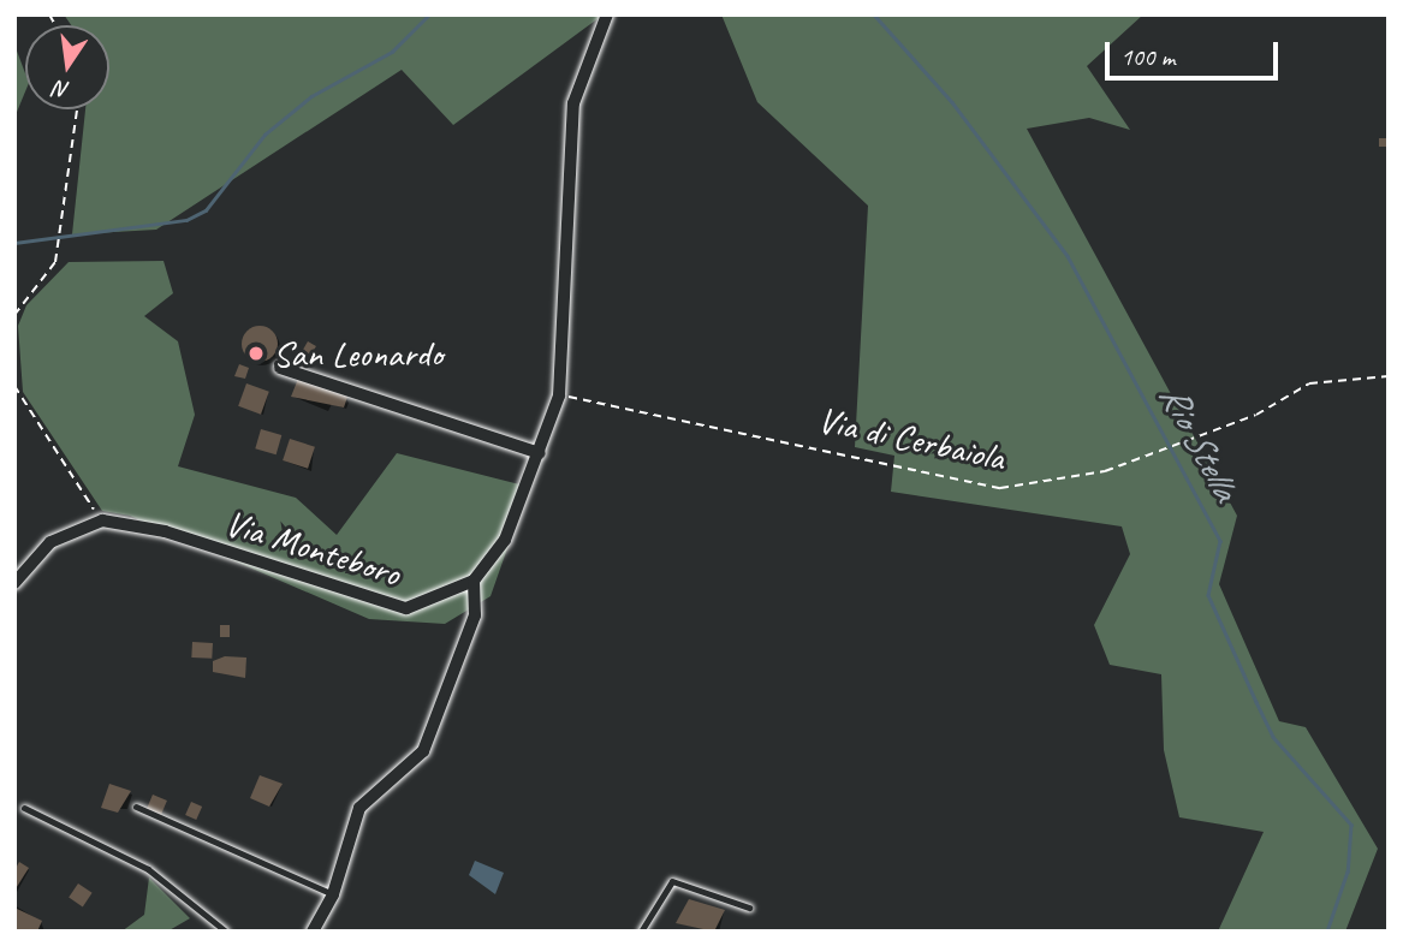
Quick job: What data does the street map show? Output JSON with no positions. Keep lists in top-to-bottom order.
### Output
{
  "streets": {
    "street": ["Via Monteboro"],
    "path": ["Via di Cerbaiola"]
  },
  "water": ["Rio Stella"],
  "places": ["San Leonardo"],
  "scale_bar": "100 m",
  "north": "bottom"
}
